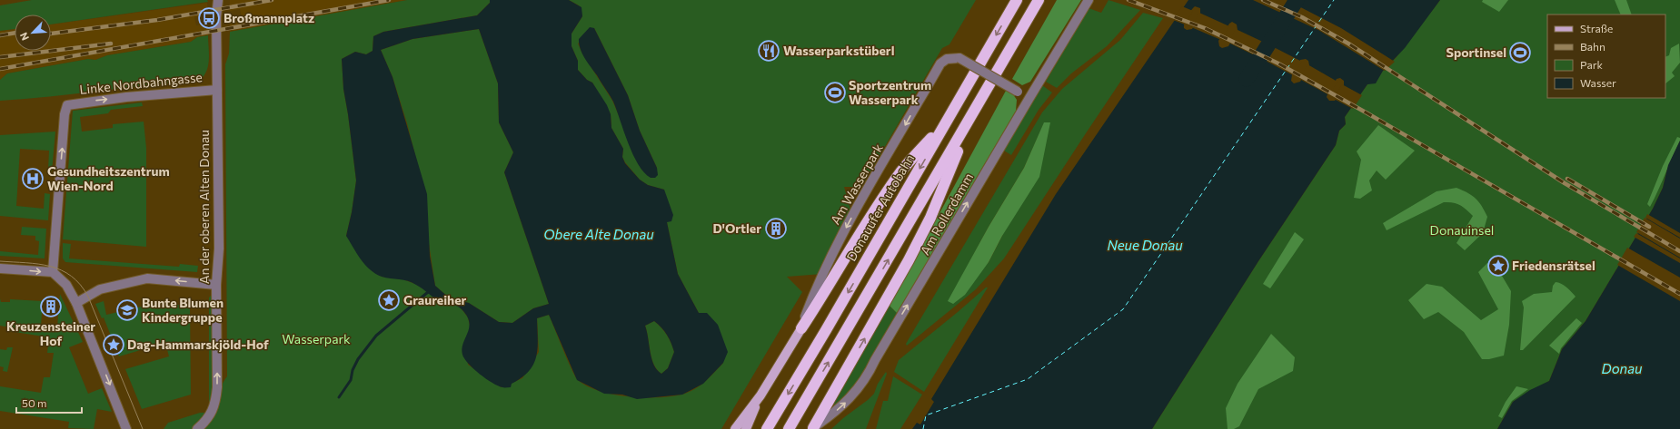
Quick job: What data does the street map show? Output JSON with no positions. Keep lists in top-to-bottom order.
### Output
{
  "streets": {
    "highway": ["Donauufer Autobahn"],
    "street": [
      "Linke Nordbahngasse",
      "Am Wasserpark",
      "An der oberen Alten Donau",
      "Am Rollerdamm"
    ]
  },
  "crossings": [
    ["Linke Nordbahngasse", "An der oberen Alten Donau"],
    ["Am Wasserpark", "Am Rollerdamm"]
  ],
  "one_way": ["Am Wasserpark", "Am Rollerdamm"],
  "water": ["Obere Alte Donau", "Neue Donau", "Donau"],
  "parks": ["Donauinsel", "Wasserpark"],
  "places": {
    "bus stop": ["Broßmannplatz"],
    "restaurant": ["Wasserparkstüberl"],
    "sports": ["Sportinsel", "Sportzentrum Wasserpark"],
    "hospital": ["Gesundheitszentrum Wien-Nord"],
    "building": ["D'Ortler", "Kreuzensteiner Hof"],
    "place": ["Friedensrätsel", "Graureiher", "Dag-Hammarskjöld-Hof"],
    "school or university": ["Bunte Blumen Kindergruppe"]
  },
  "legend": [
    "Straße",
    "Bahn",
    "Park",
    "Wasser"
  ],
  "scale_bar": "50 m",
  "north": "bottom left"
}
